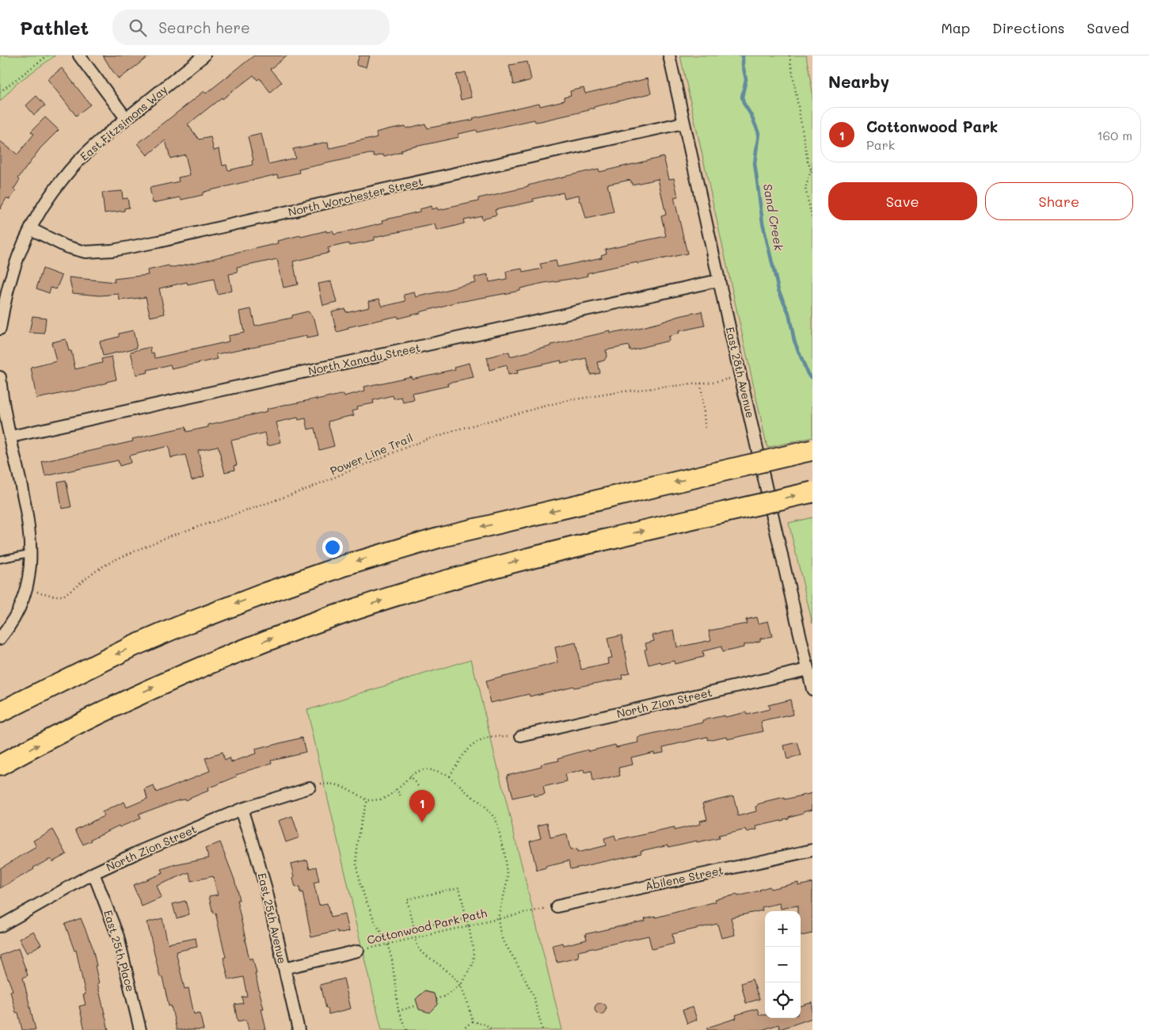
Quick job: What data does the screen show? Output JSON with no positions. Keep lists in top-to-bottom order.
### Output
{
  "streets": {
    "street": [
      "East Fitzsimons Way",
      "North Worchester Street",
      "North Xanadu Street",
      "East 28th Avenue",
      "North Zion Street",
      "Abilene Street",
      "East 25th Avenue",
      "East 25th Place"
    ],
    "path": ["Power Line Trail", "Cottonwood Park Path"]
  },
  "crossings": [
    ["East Fitzsimons Way", "North Worchester Street"],
    ["North Worchester Street", "East 28th Avenue"],
    ["North Xanadu Street", "East 28th Avenue"],
    ["East 28th Avenue", "Power Line Trail"],
    ["East 28th Avenue", "North Zion Street"],
    ["North Zion Street", "East 25th Avenue"],
    ["North Zion Street", "East 25th Place"]
  ],
  "water": ["Sand Creek"],
  "page": {
    "header": "Pathlet",
    "search": "Search here",
    "nav": ["Map", "Directions", "Saved"],
    "heading": "Nearby",
    "list": [
      {
        "mark": "1",
        "name": "Cottonwood Park",
        "note": "Park",
        "value": "160 m"
      }
    ],
    "buttons": ["Save", "Share"],
    "pins": "1",
    "map_buttons": ["+", "−"]
  }
}
